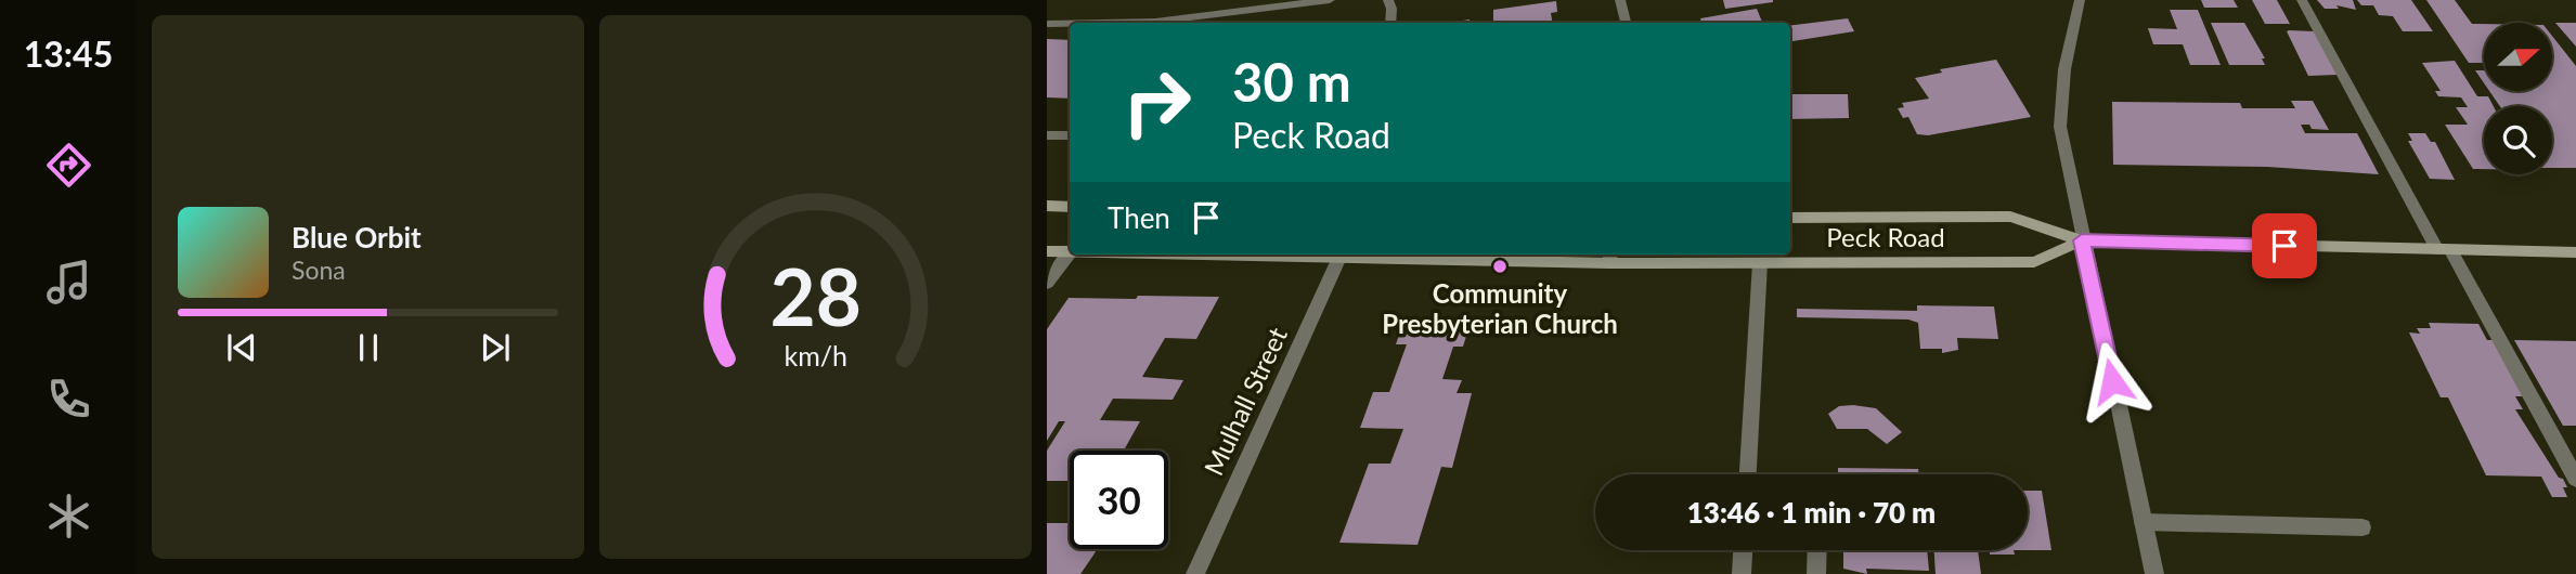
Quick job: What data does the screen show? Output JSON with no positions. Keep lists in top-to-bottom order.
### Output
{
  "streets": {
    "main road": ["Peck Road"],
    "street": ["Mulhall Street"]
  },
  "places": ["Community Presbyterian Church"],
  "north": "right",
  "page": {
    "tabs": "13:45",
    "turn": ["30 m", "Peck Road"],
    "then": "Then",
    "song": ["Blue Orbit", "Sona"],
    "limit": "30",
    "trip": "13:46 · 1 min · 70 m",
    "gauge": ["28", "km/h"]
  }
}
